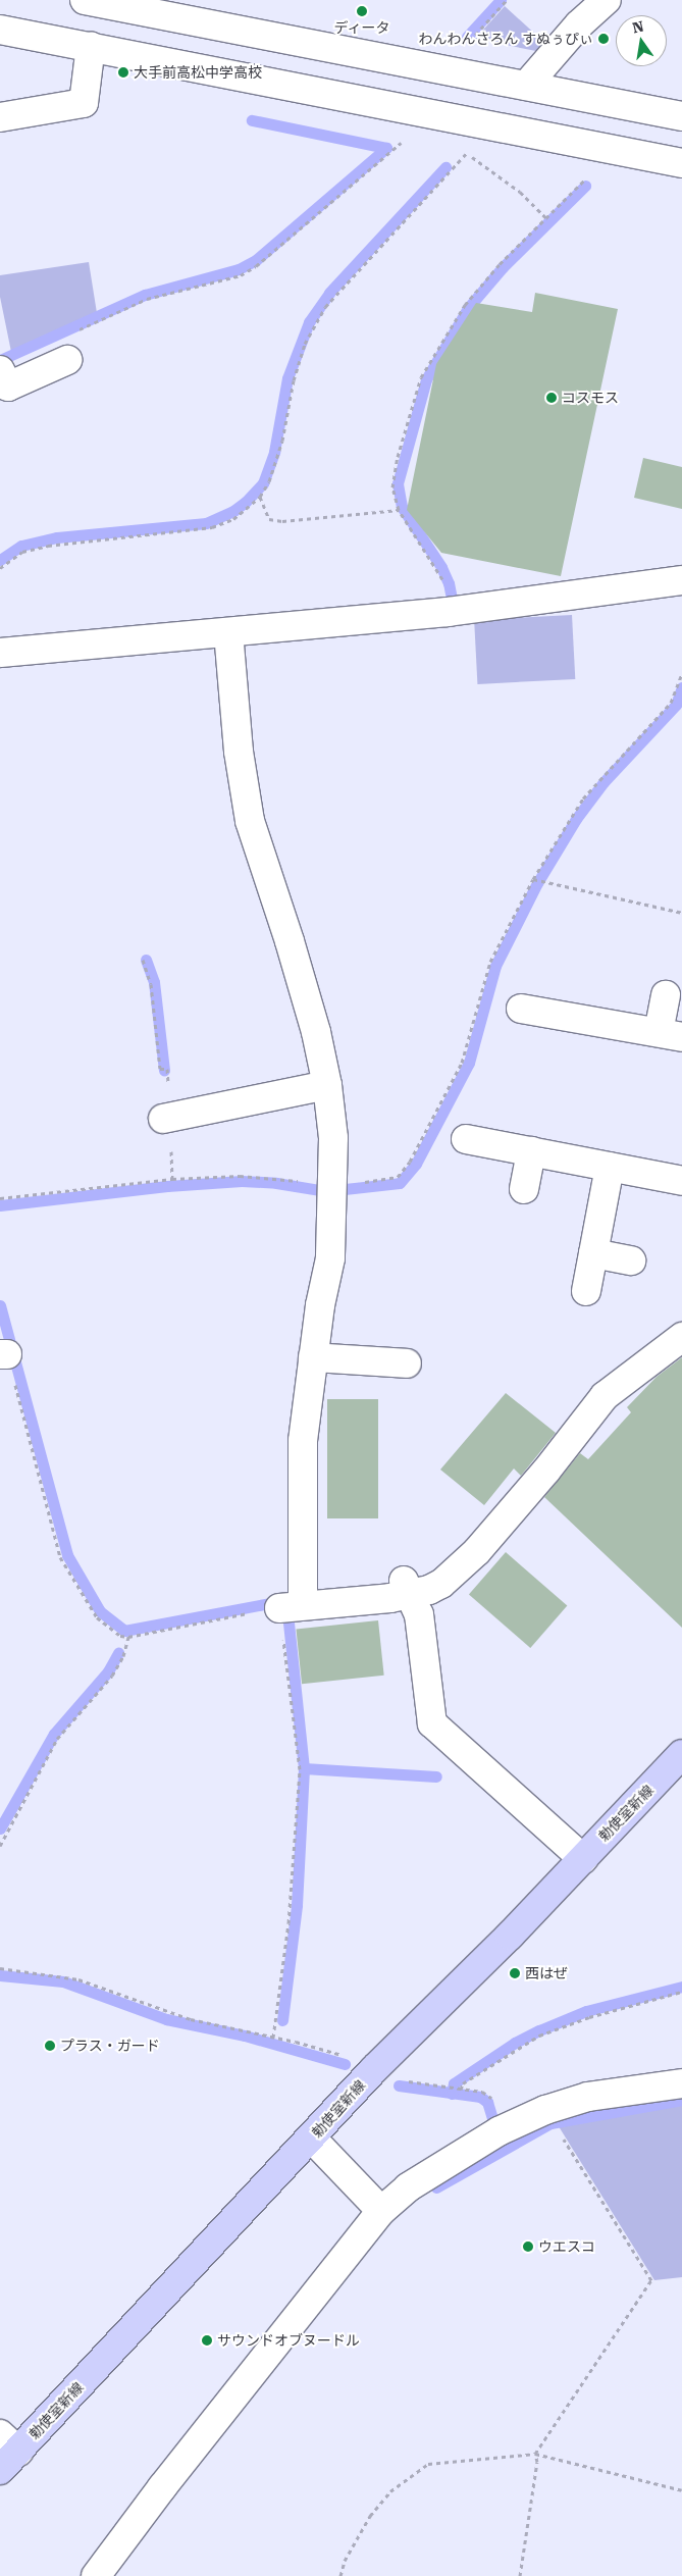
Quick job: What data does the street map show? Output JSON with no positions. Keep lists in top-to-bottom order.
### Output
{
  "streets": {
    "main road": ["勅使室新線"]
  },
  "places": [
    "ディータ",
    "わんわんさろん すぬぅぴぃ",
    "大手前高松中学高校",
    "コスモス",
    "西はぜ",
    "プラス・ガード",
    "ウエスコ",
    "サウンドオブヌードル"
  ],
  "north": "top"
}
